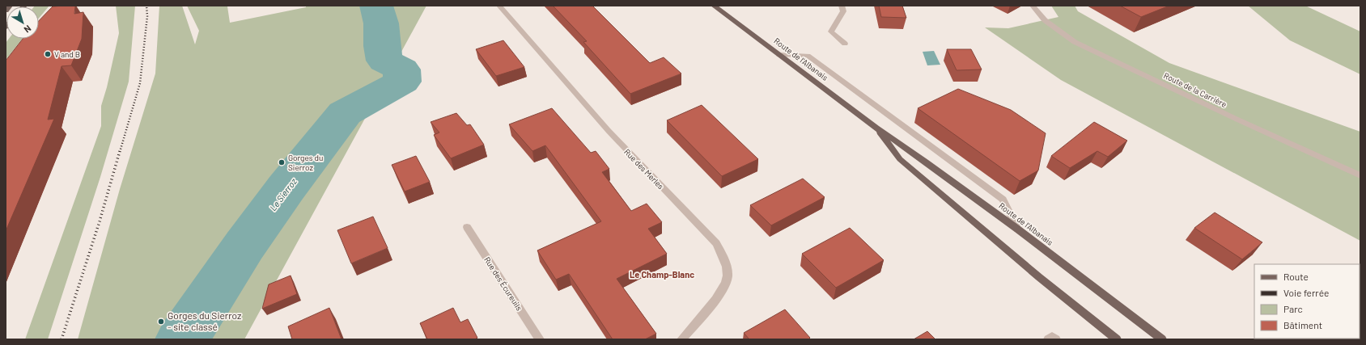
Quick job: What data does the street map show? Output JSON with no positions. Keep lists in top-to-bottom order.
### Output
{
  "streets": {
    "main road": ["Route de l'Albanais"],
    "street": ["Route de la Carrière", "Rue des Merles", "Rue des Écureuils"]
  },
  "districts": ["Le Champ-Blanc"],
  "water": ["Le Sierroz"],
  "places": ["V and B", "Gorges du Sierroz", "Gorges du Sierroz - site classé"],
  "legend": [
    "Route",
    "Voie ferrée",
    "Parc",
    "Bâtiment"
  ],
  "north": "bottom right"
}
